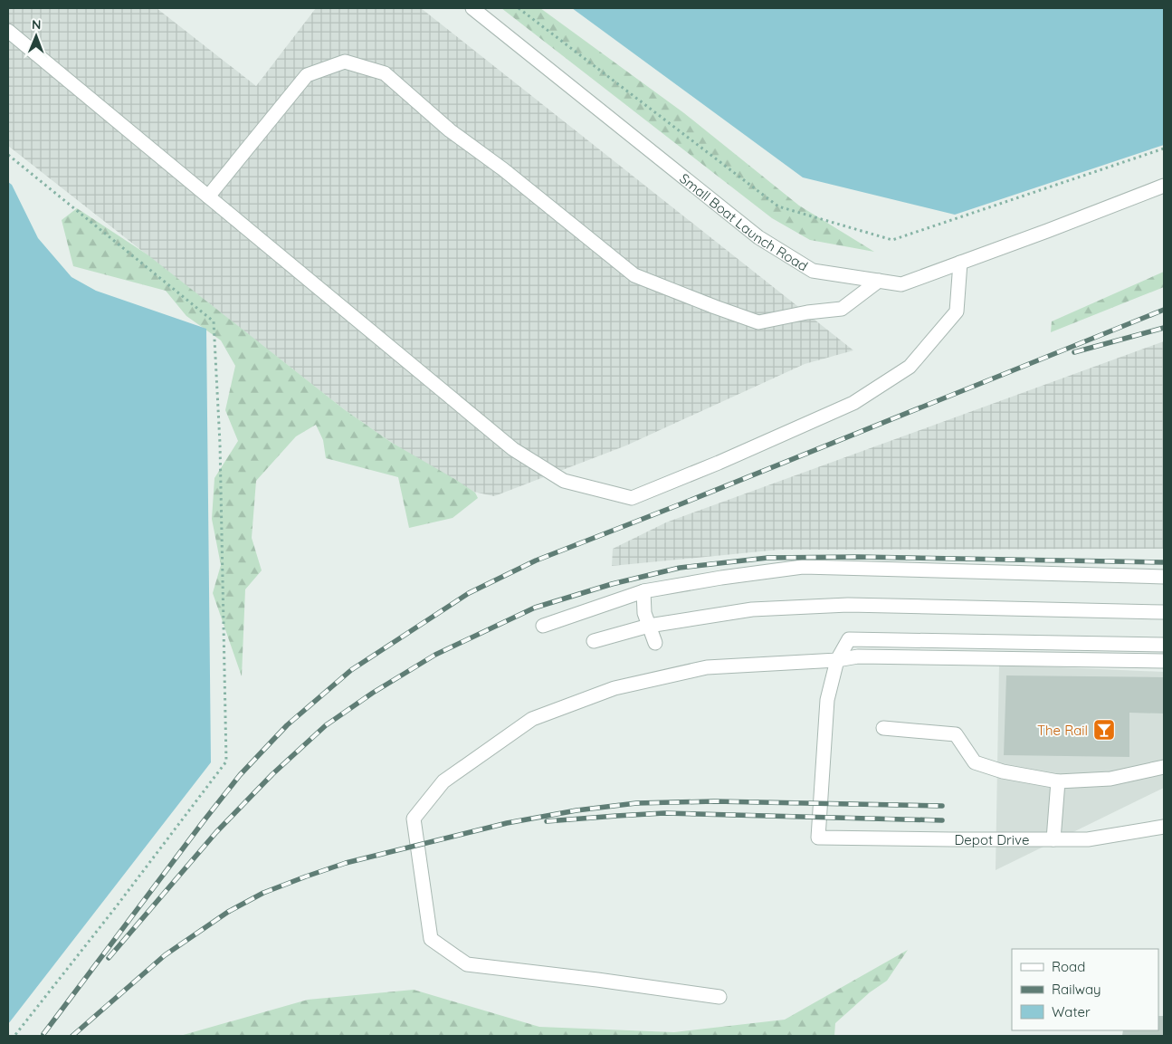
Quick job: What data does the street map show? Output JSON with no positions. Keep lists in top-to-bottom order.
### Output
{
  "streets": {
    "street": ["Small Boat Launch Road", "Depot Drive"]
  },
  "places": {
    "bar": ["The Rail"]
  },
  "legend": ["Road", "Railway", "Water"],
  "north": "top"
}
